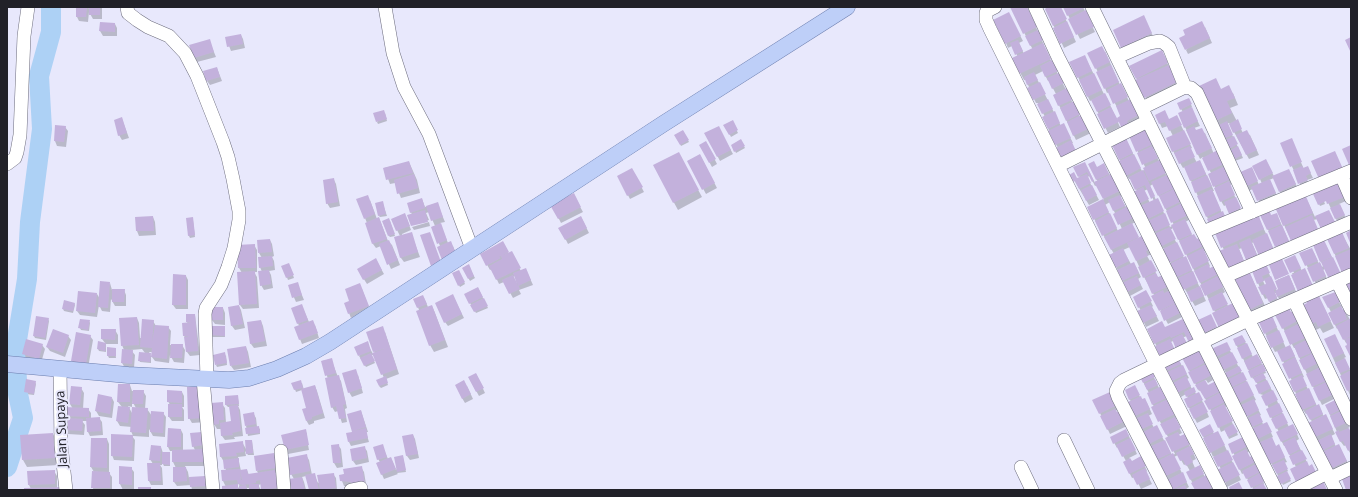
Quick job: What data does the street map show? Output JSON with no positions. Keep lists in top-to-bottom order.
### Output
{
  "streets": {
    "street": ["Jalan Supaya"]
  }
}
